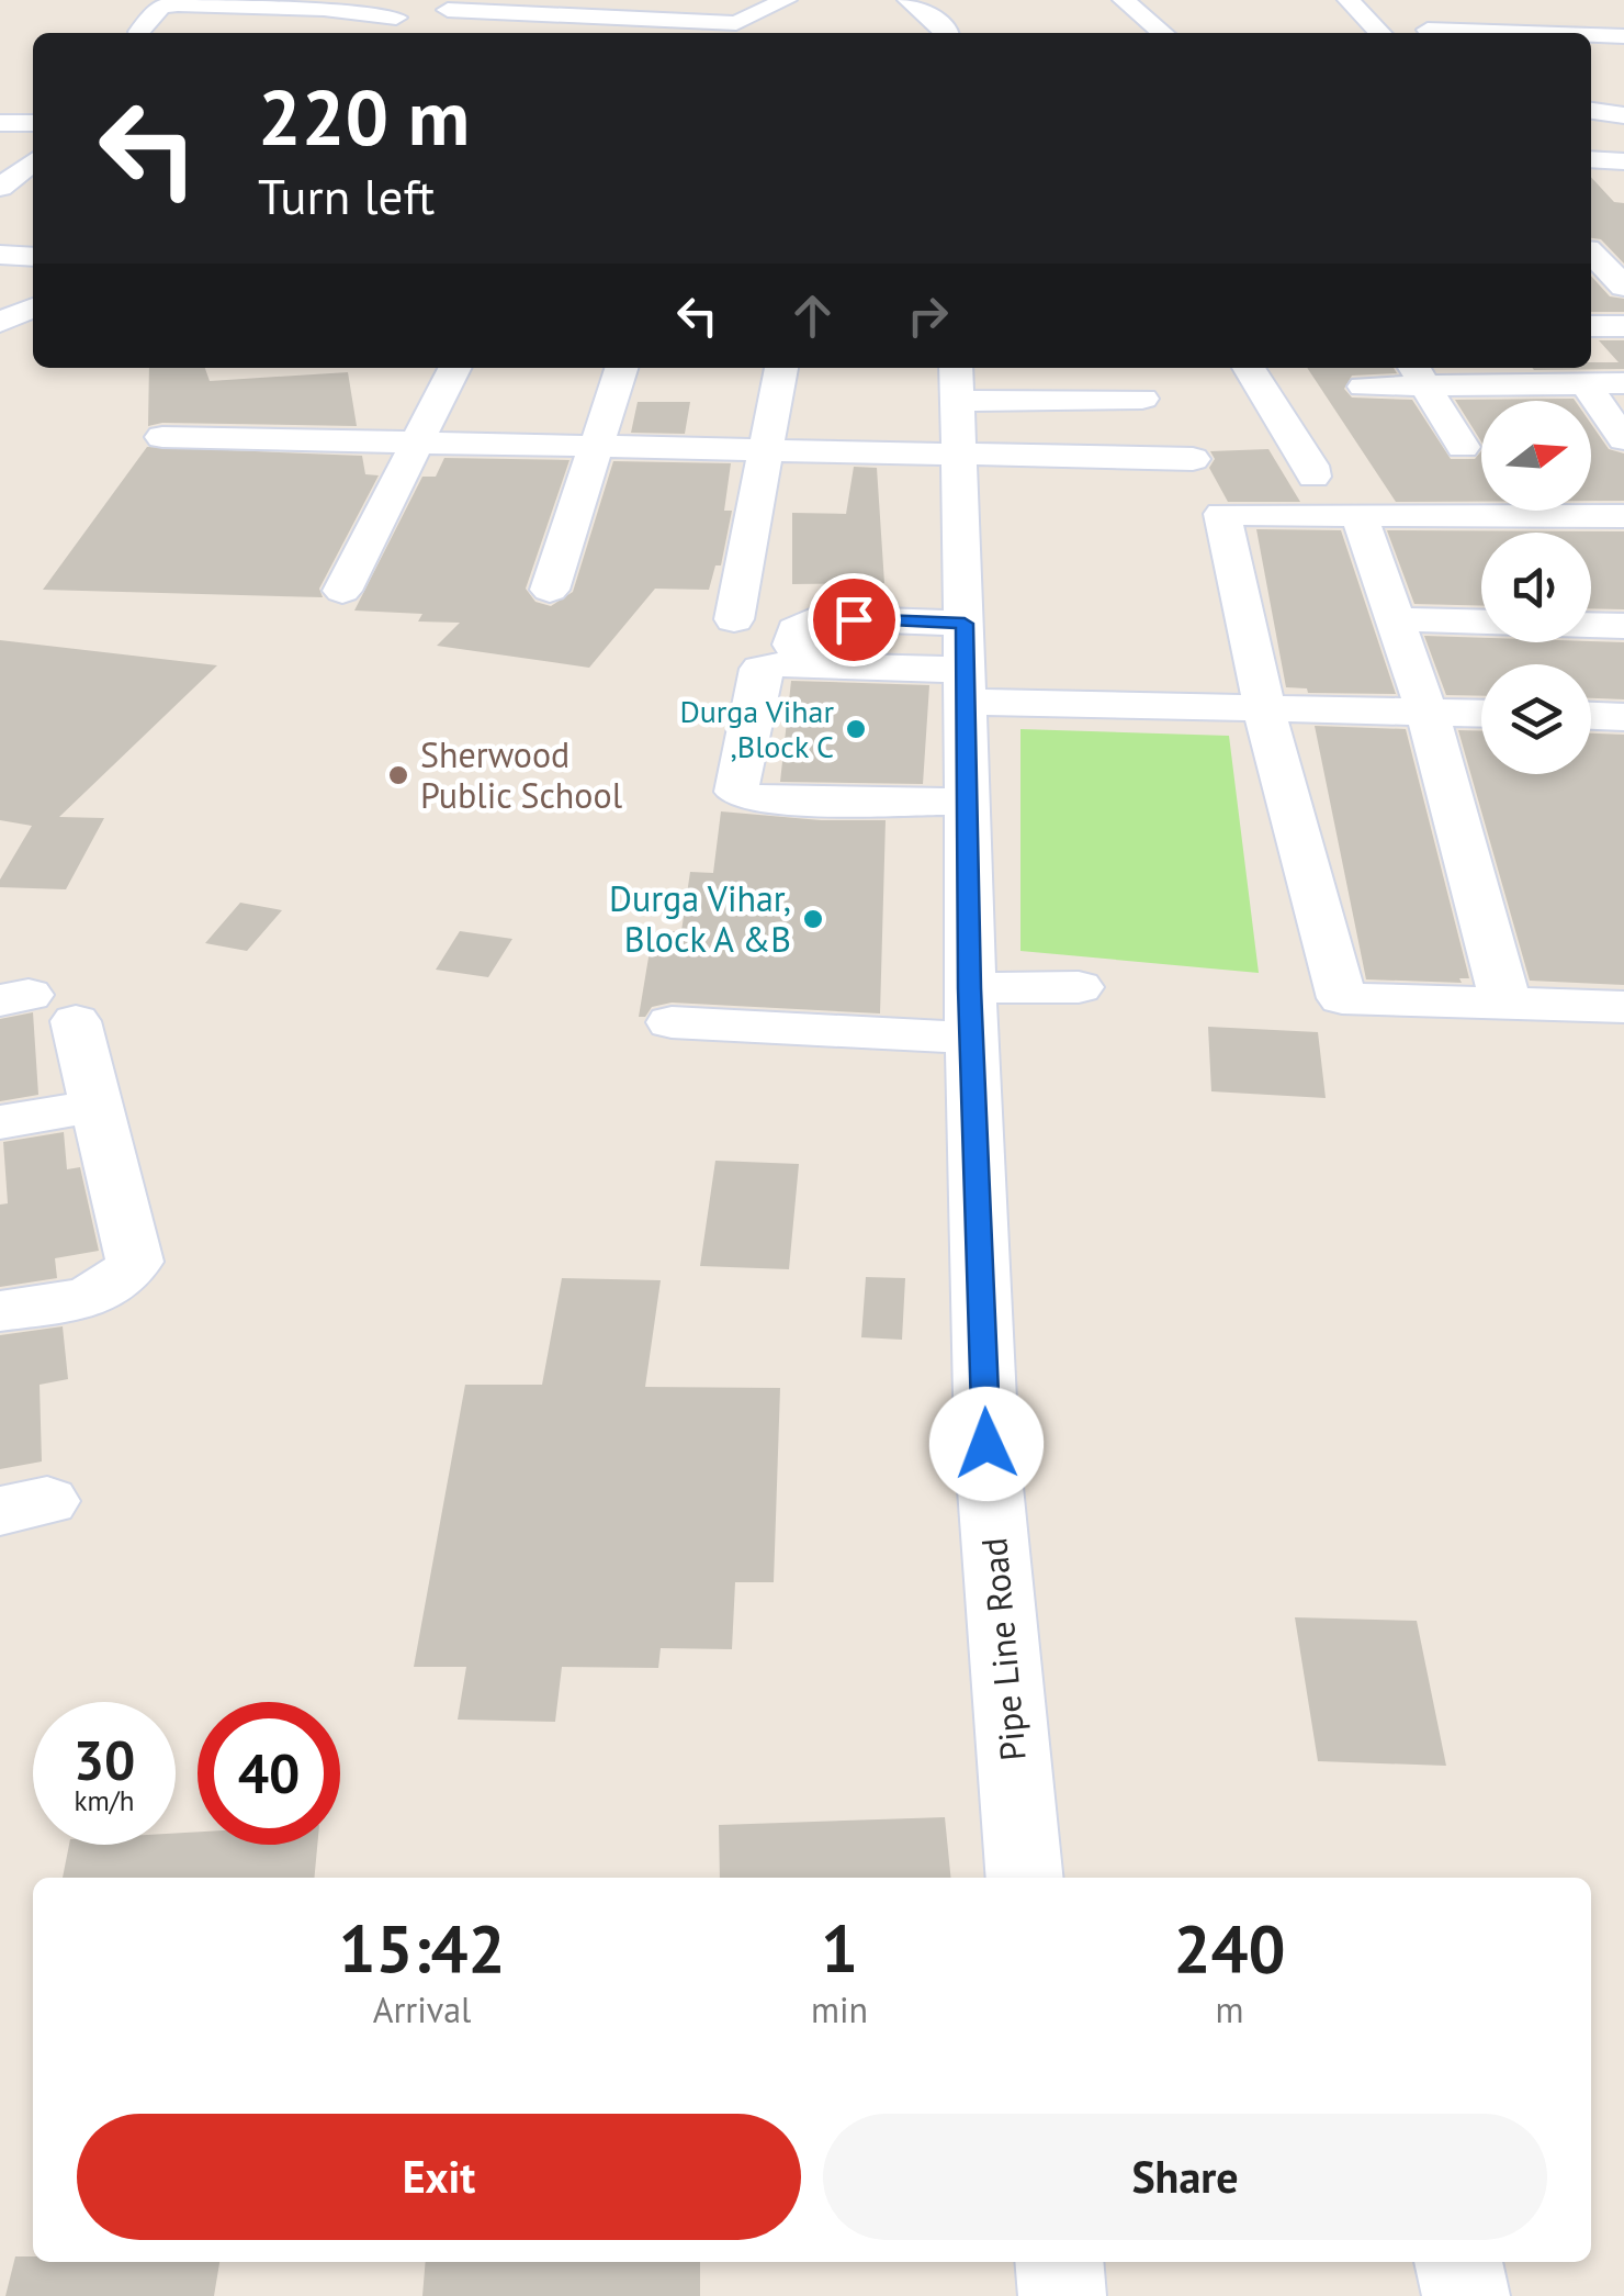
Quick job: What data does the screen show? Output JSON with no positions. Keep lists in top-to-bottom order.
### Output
{
  "streets": {
    "street": ["Pipe Line Road"]
  },
  "places": ["Durga Vihar ,Block C", "Sherwood Public School", "Durga Vihar, Block A &B"],
  "north": "right",
  "page": {
    "turn": ["220 m", "Turn left"],
    "speed": "30 km/h",
    "limit": "40",
    "eta": [
      "15:42",
      "Arrival",
      "1",
      "min",
      "240",
      "m"
    ],
    "buttons": ["Exit", "Share"]
  }
}
